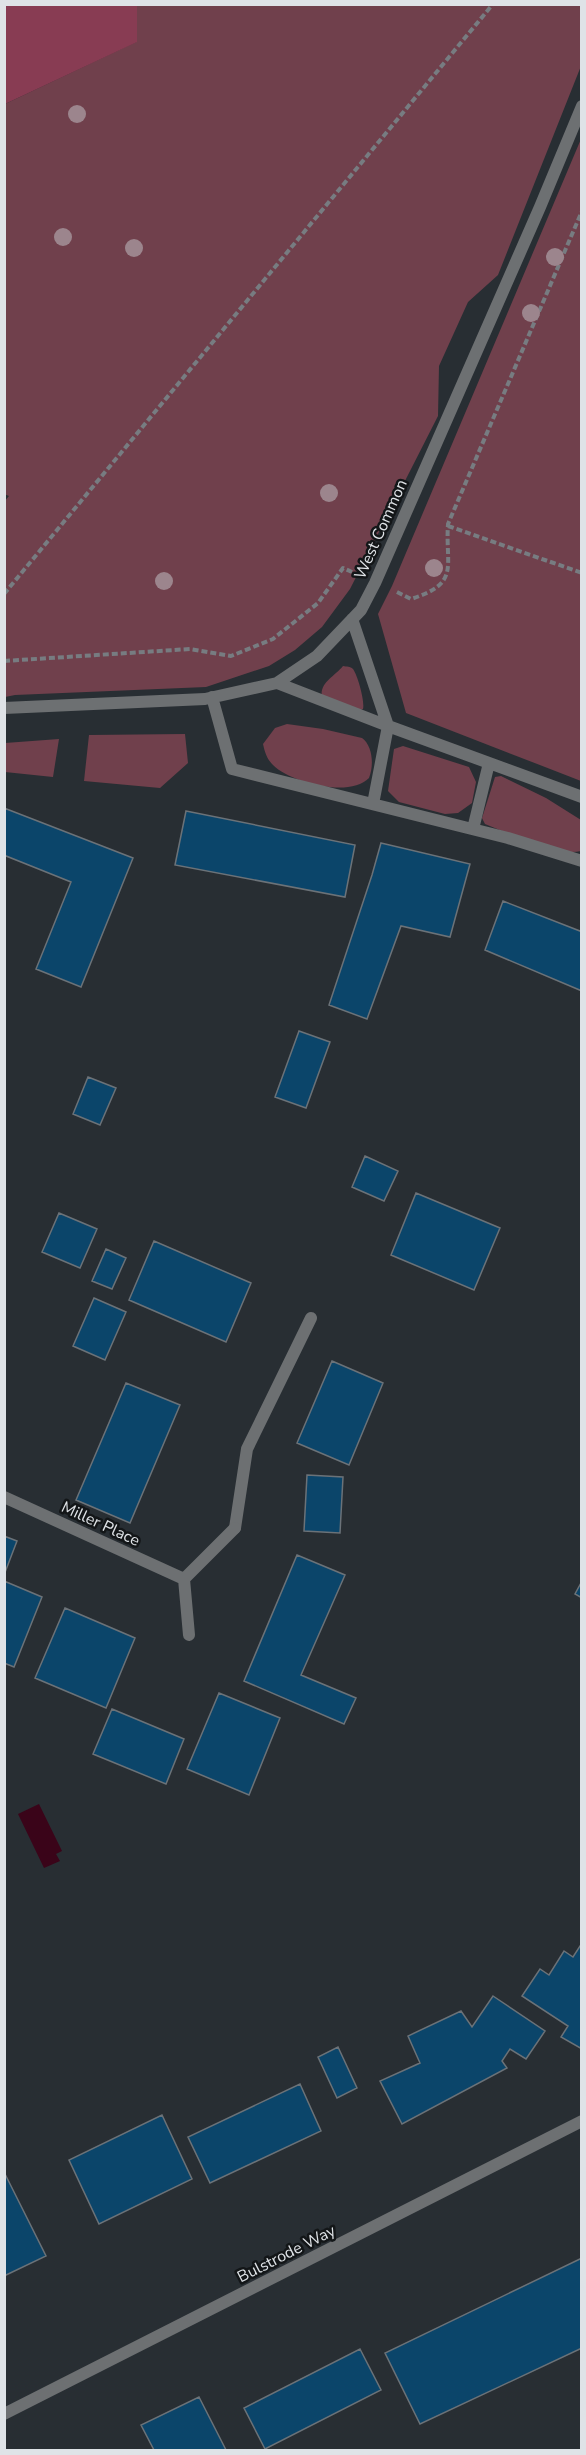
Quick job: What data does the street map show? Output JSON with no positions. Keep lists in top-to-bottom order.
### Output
{
  "streets": {
    "street": ["West Common", "Miller Place", "Bulstrode Way"]
  }
}
